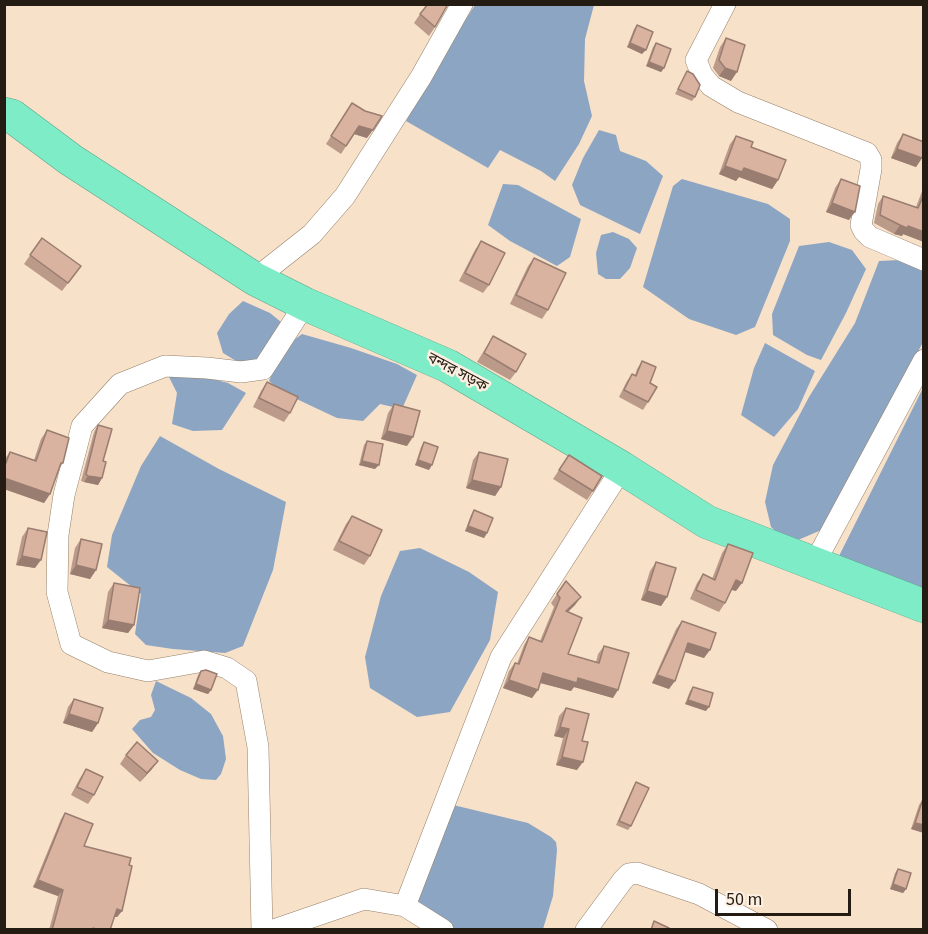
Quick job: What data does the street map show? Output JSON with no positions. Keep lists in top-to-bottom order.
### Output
{
  "streets": {
    "highway": ["বন্দর সড়ক"]
  },
  "scale_bar": "50 m"
}
